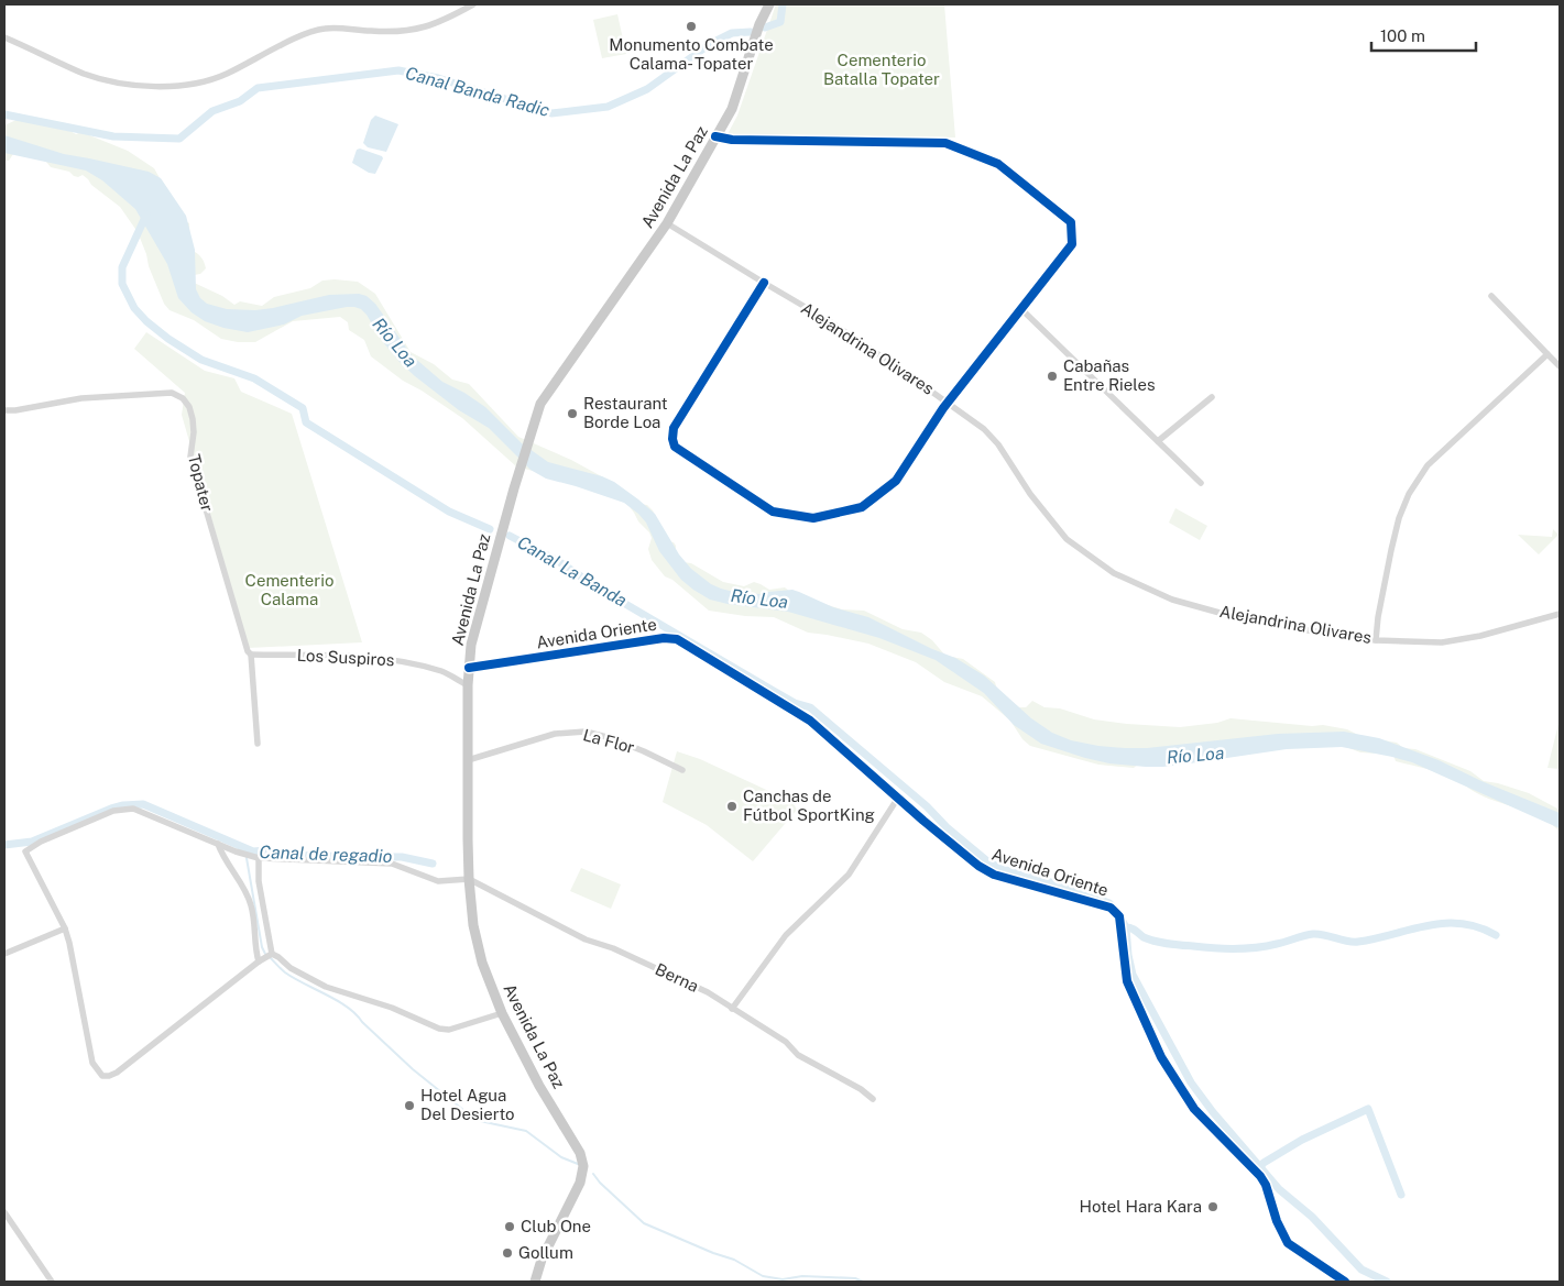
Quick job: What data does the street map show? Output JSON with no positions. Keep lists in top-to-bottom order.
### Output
{
  "streets": {
    "main road": ["Avenida La Paz"],
    "street": [
      "Alejandrina Olivares",
      "Topater",
      "Avenida Oriente",
      "Los Suspiros",
      "La Flor",
      "Berna"
    ]
  },
  "crossings": [
    ["Avenida La Paz", "Alejandrina Olivares"],
    ["Avenida La Paz", "Avenida Oriente"],
    ["Avenida La Paz", "Los Suspiros"],
    ["Avenida La Paz", "La Flor"],
    ["Avenida La Paz", "Berna"],
    ["Topater", "Los Suspiros"]
  ],
  "water": [
    "Canal Banda Radic",
    "Río Loa",
    "Canal La Banda",
    "Canal de regadio"
  ],
  "parks": ["Cementerio Batalla Topater", "Cementerio Calama"],
  "places": [
    "Monumento Combate Calama- Topater",
    "Cabañas Entre Rieles",
    "Restaurant Borde Loa",
    "Canchas de Fútbol SportKing",
    "Hotel Agua Del Desierto",
    "Hotel Hara Kara",
    "Club One",
    "Gollum"
  ],
  "scale_bar": "100 m"
}
